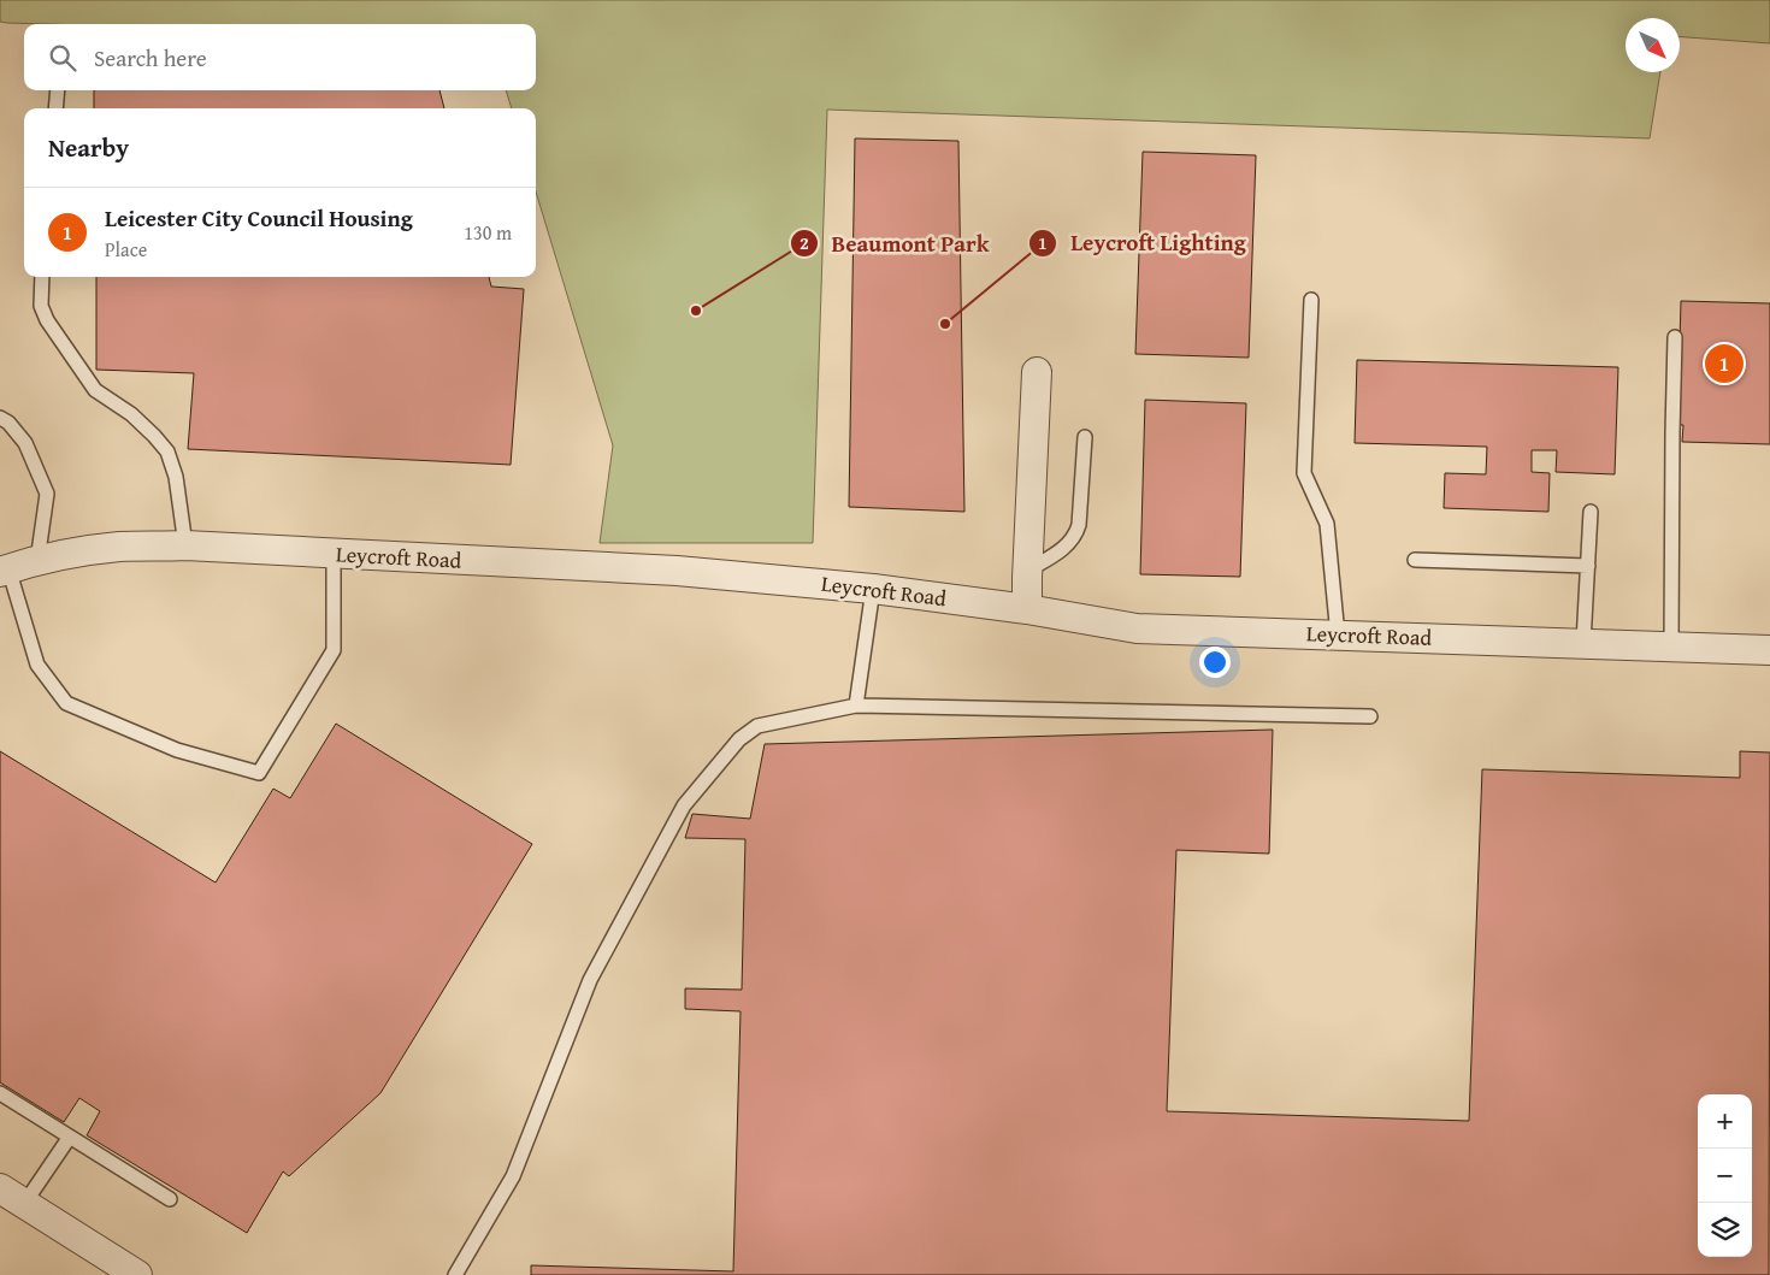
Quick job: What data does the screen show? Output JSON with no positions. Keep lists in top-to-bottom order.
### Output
{
  "streets": {
    "street": ["Leycroft Road"]
  },
  "places": ["Beaumont Park", "Leycroft Lighting"],
  "north": "bottom right",
  "page": {
    "search": "Search here",
    "heading": "Nearby",
    "list": [
      {
        "mark": "1",
        "name": "Leicester City Council Housing",
        "note": "Place",
        "value": "130 m"
      }
    ],
    "pins": "1",
    "map_buttons": ["+", "−"]
  }
}
